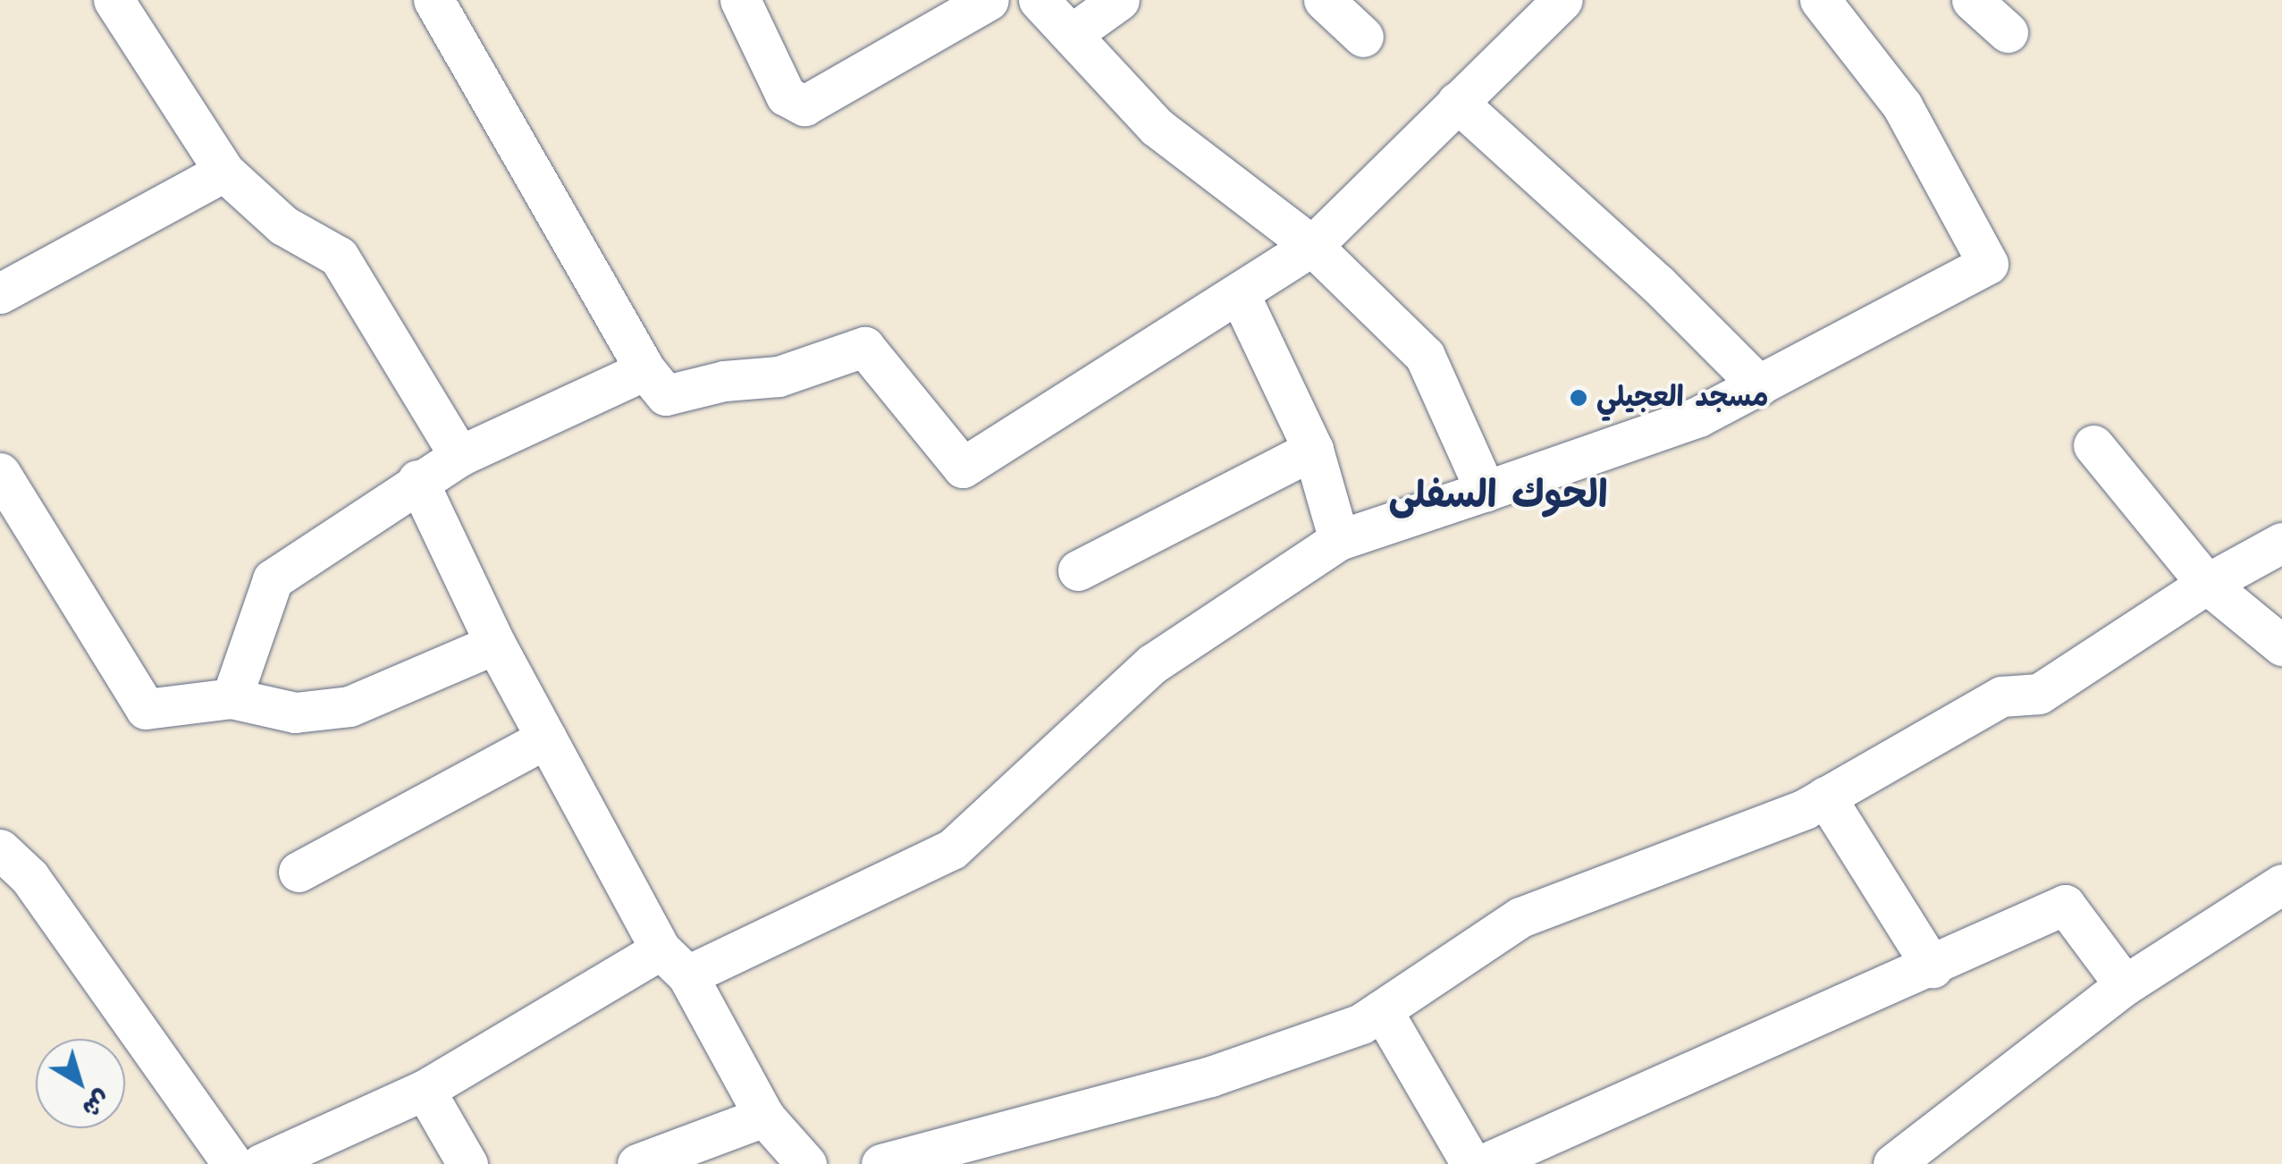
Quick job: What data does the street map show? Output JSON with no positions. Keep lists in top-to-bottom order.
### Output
{
  "districts": ["الحوك السفلى"],
  "places": ["مسجد العجيلي"],
  "north": "bottom right"
}
